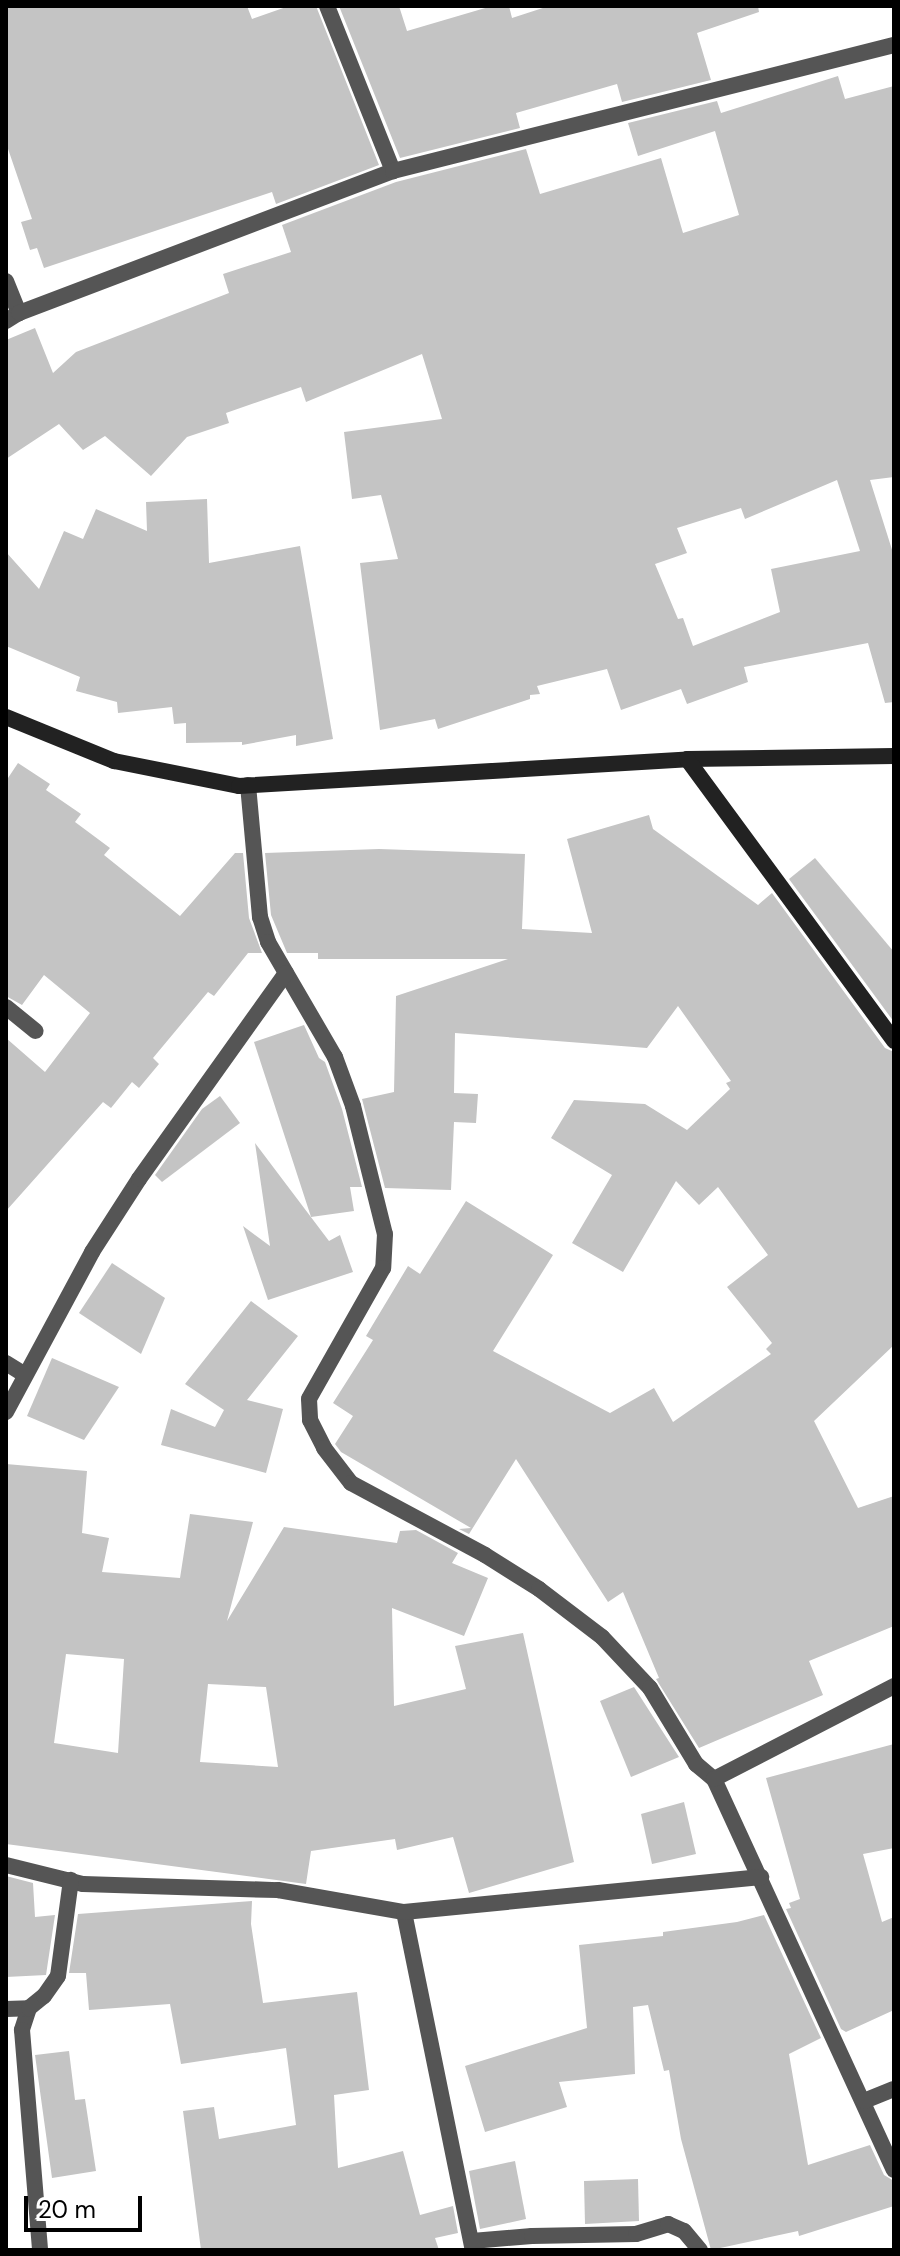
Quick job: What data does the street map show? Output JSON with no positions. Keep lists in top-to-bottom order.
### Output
{
  "scale_bar": "20 m"
}
